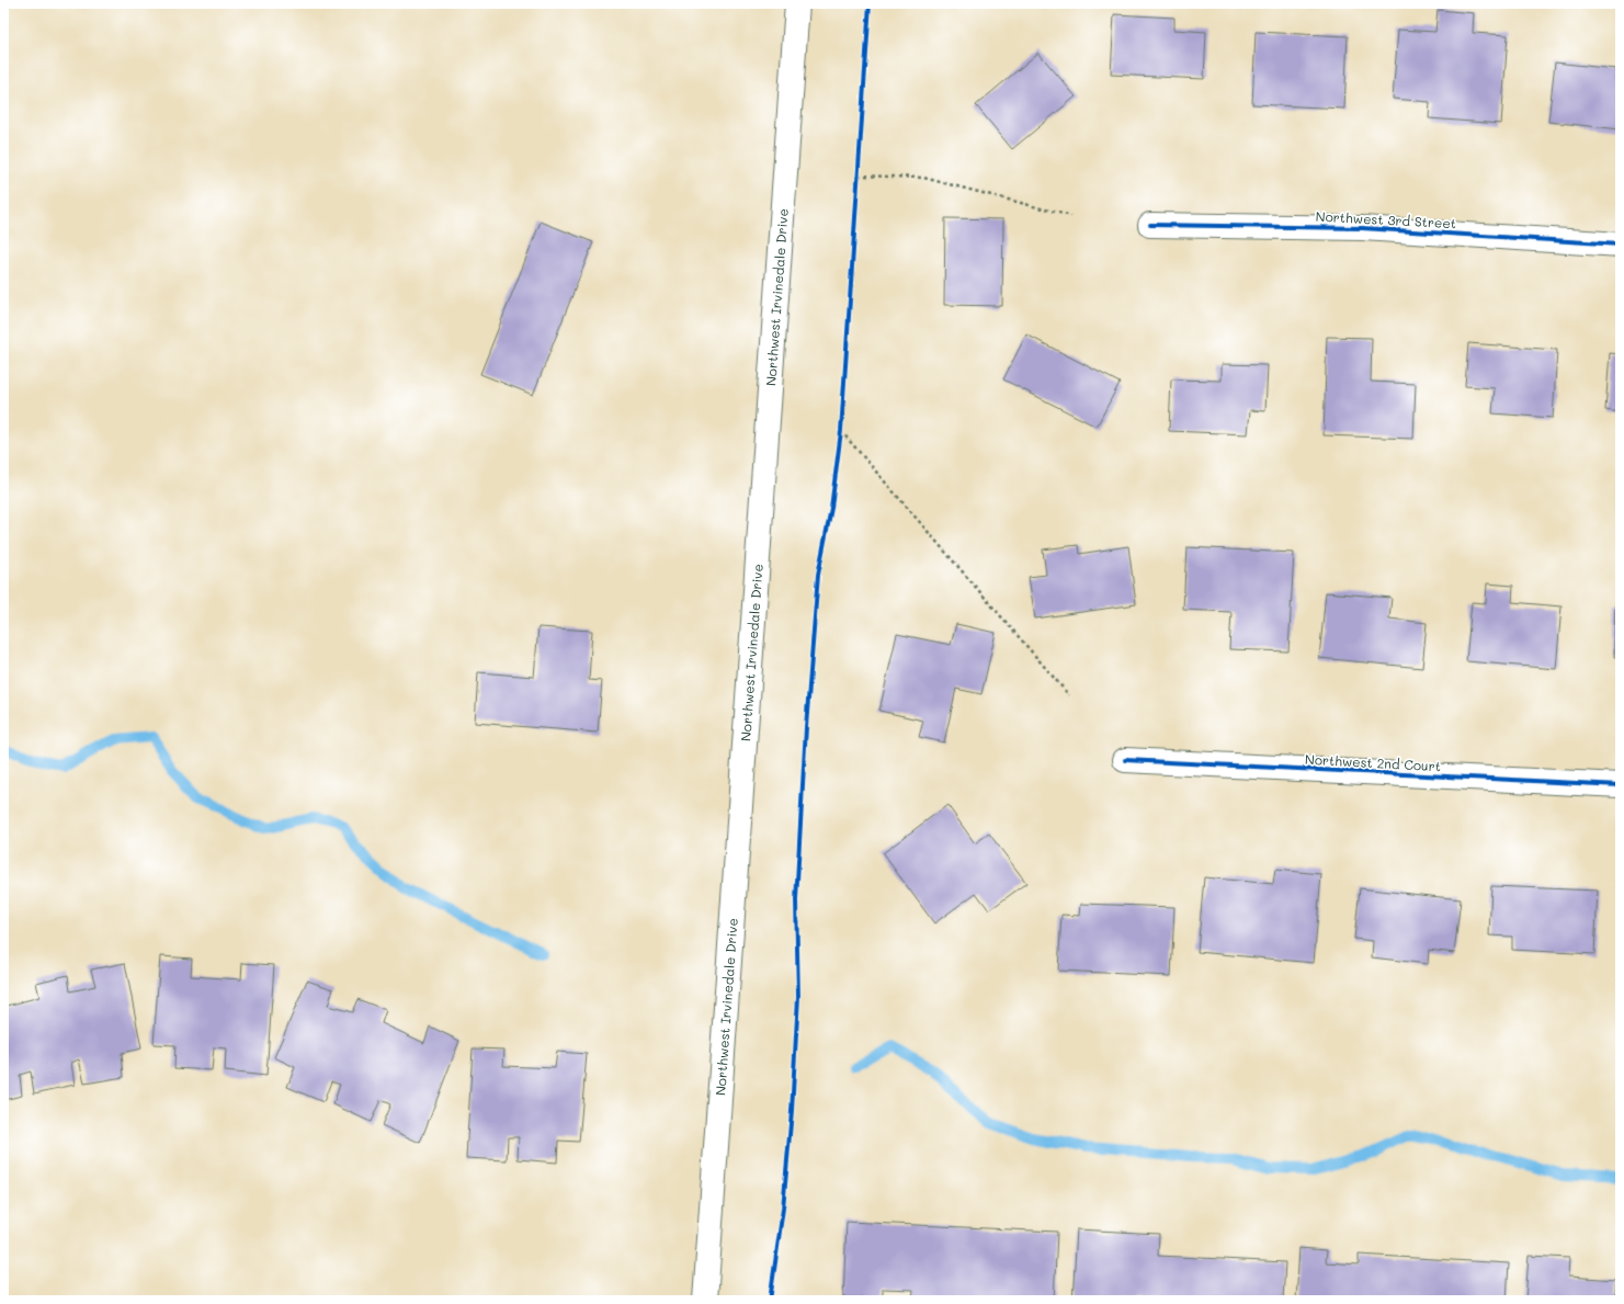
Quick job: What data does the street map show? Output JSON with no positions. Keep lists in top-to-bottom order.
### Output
{
  "streets": {
    "main road": ["Northwest 3rd Street", "Northwest Irvinedale Drive", "Northwest 2nd Court"]
  }
}
